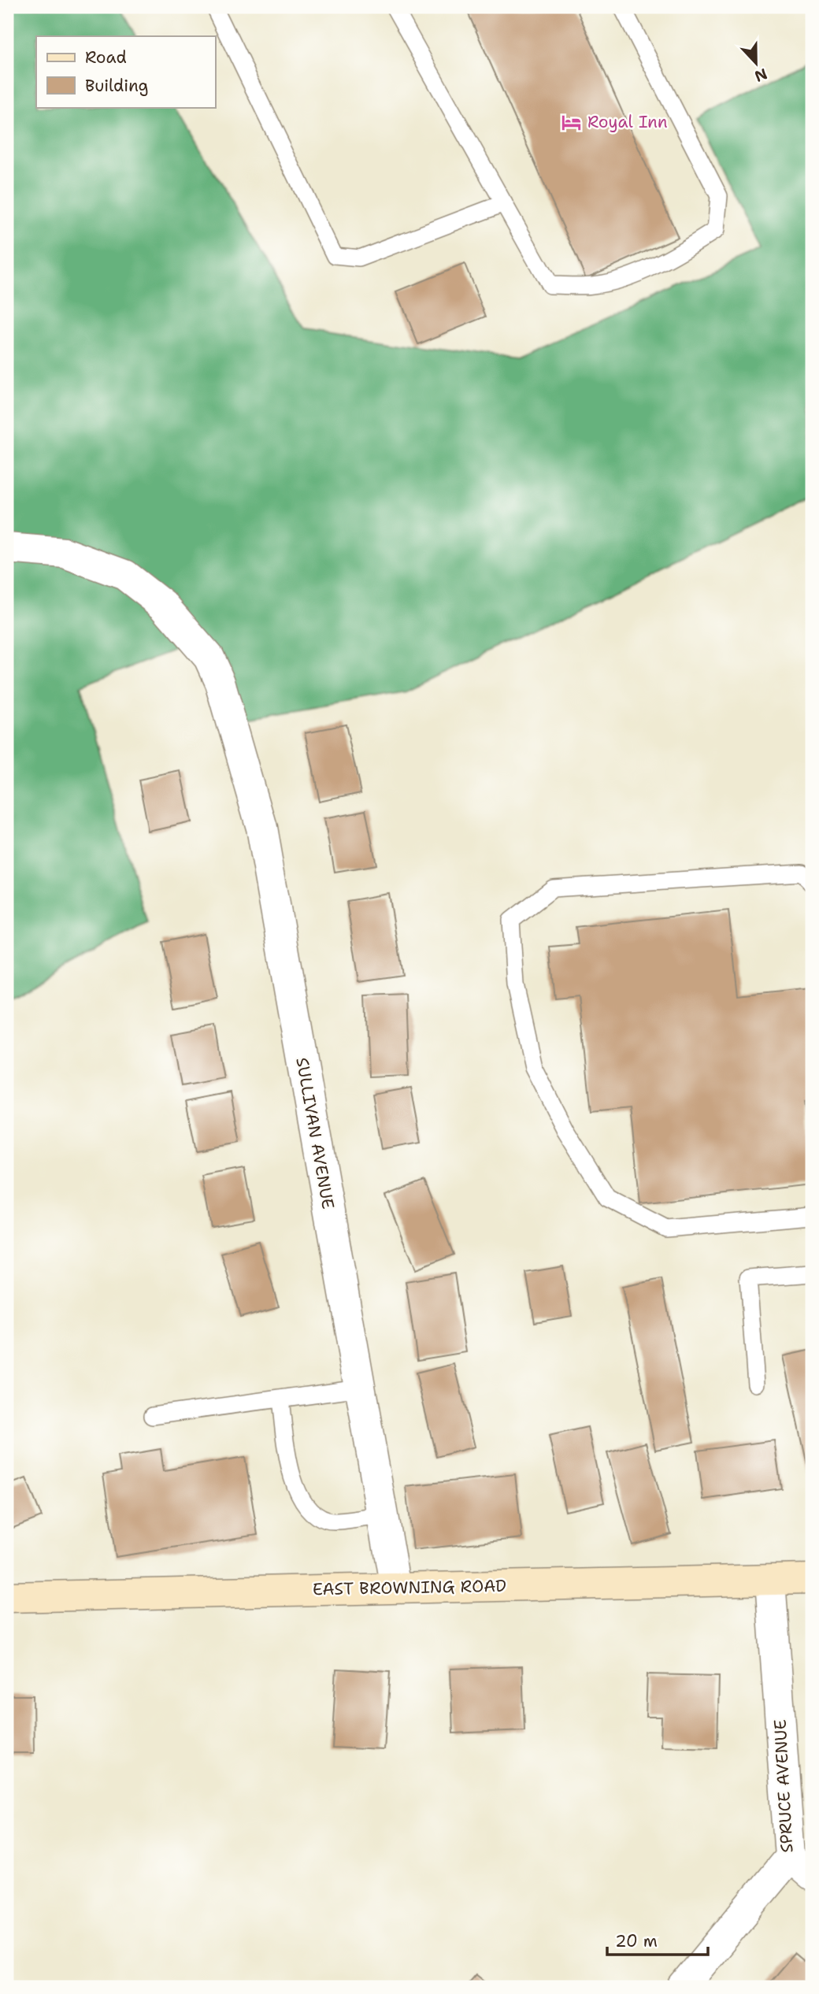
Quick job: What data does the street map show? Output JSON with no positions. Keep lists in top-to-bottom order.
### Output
{
  "streets": {
    "main road": ["EAST BROWNING ROAD"],
    "street": ["SULLIVAN AVENUE", "SPRUCE AVENUE"]
  },
  "crossings": [
    ["SULLIVAN AVENUE", "EAST BROWNING ROAD"],
    ["EAST BROWNING ROAD", "SPRUCE AVENUE"]
  ],
  "places": {
    "hotel": ["Royal Inn"]
  },
  "legend": ["Road", "Building"],
  "scale_bar": "20 m",
  "north": "bottom"
}
